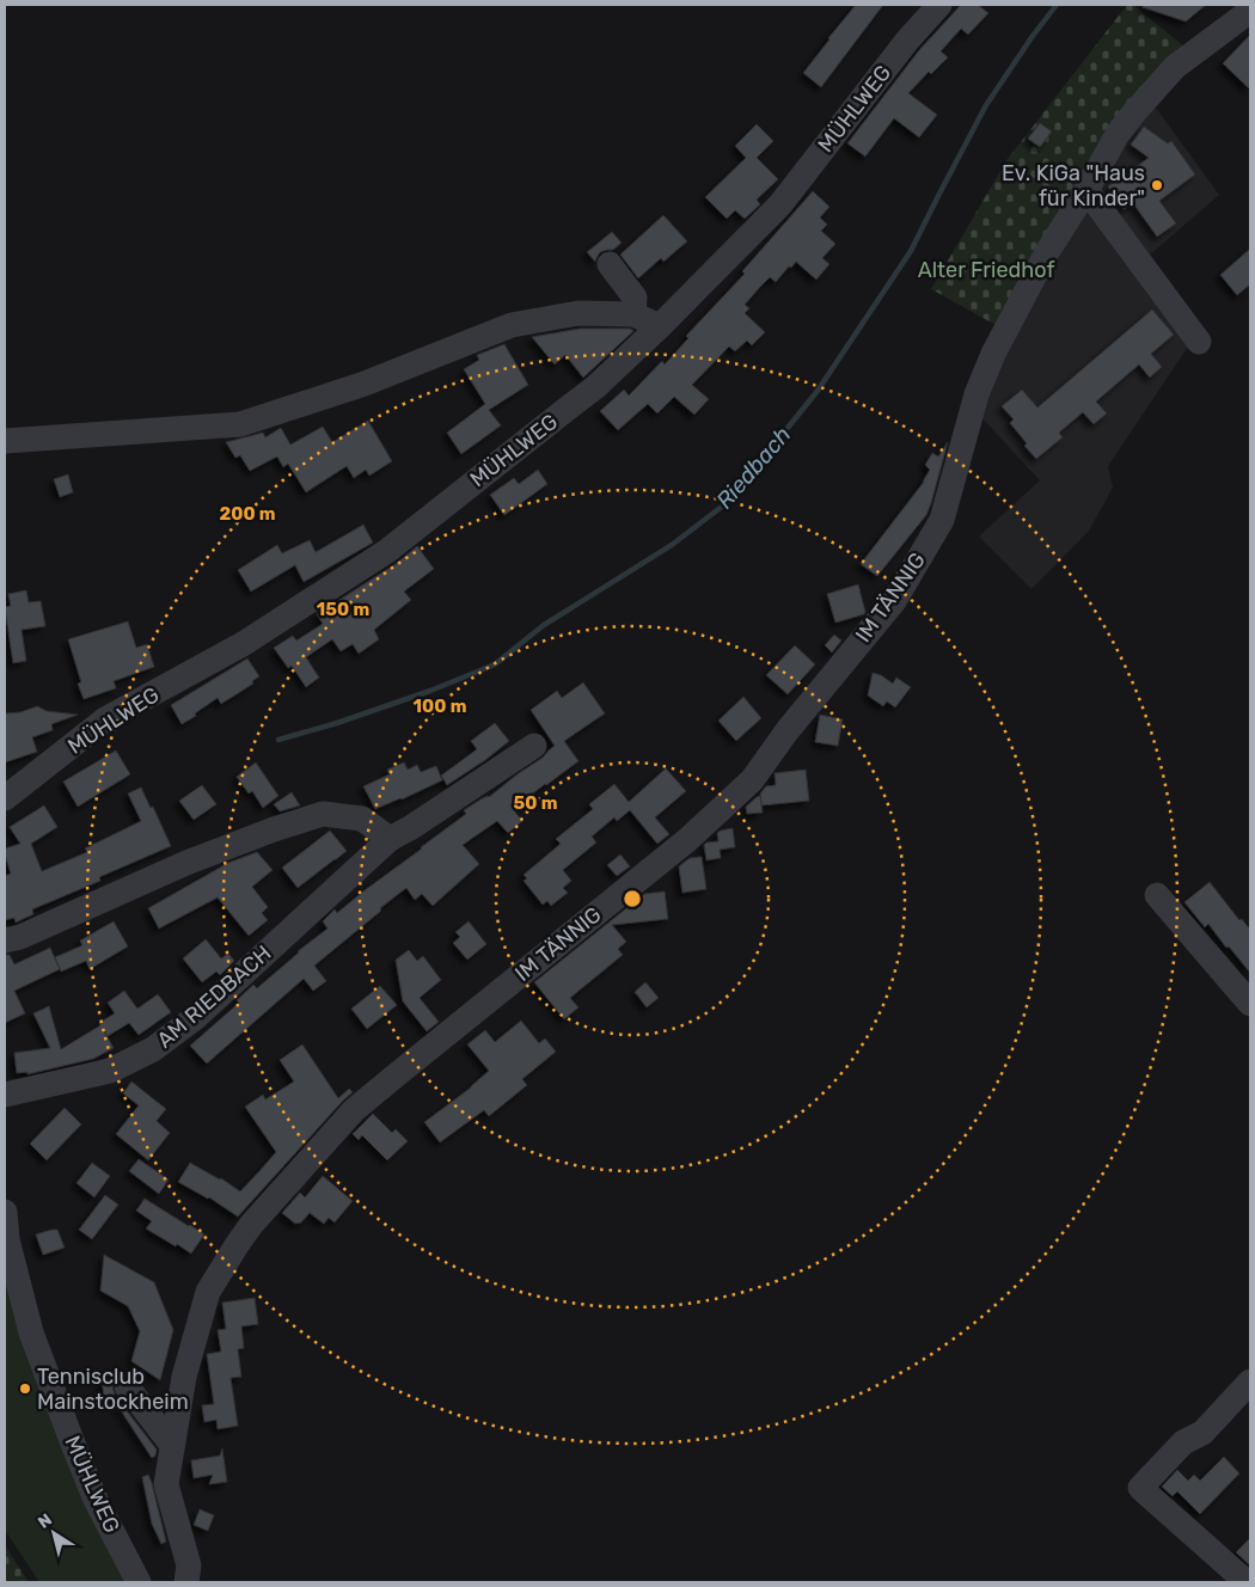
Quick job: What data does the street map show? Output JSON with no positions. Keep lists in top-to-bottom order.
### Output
{
  "streets": {
    "street": ["MÜHLWEG", "IM TÄNNIG", "AM RIEDBACH"]
  },
  "water": ["Riedbach"],
  "parks": ["Alter Friedhof"],
  "places": ["Ev. KiGa \"Haus für Kinder\"", "Tennisclub Mainstockheim"],
  "north": "top left",
  "rings": [
    "200 m",
    "150 m",
    "100 m",
    "50 m"
  ]
}
